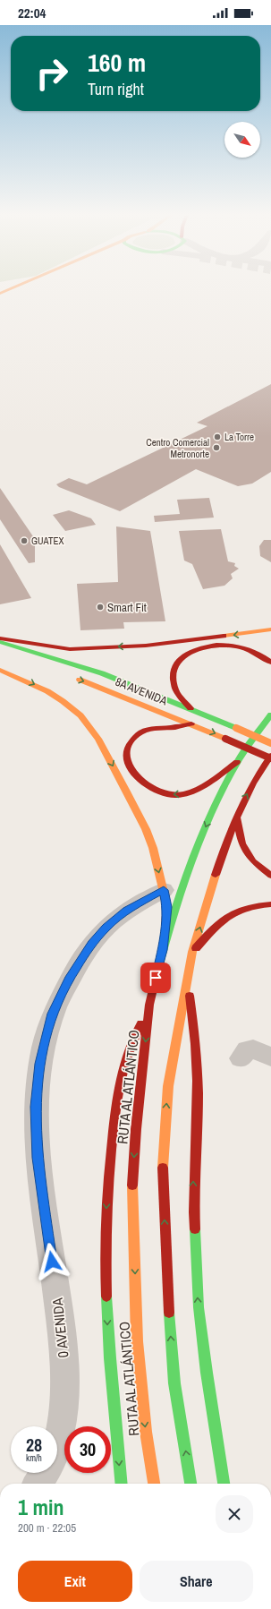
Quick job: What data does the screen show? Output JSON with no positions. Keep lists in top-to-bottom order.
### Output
{
  "streets": {
    "main road": ["8A AVENIDA", "RUTA AL ATLÁNTICO"],
    "street": ["0 AVENIDA"]
  },
  "places": [
    "La Torre",
    "Centro Comercial Metronorte",
    "GUATEX",
    "Smart Fit"
  ],
  "north": "bottom right",
  "page": {
    "status": "22:04",
    "turn": ["160 m", "Turn right"],
    "speed": "28 km/h",
    "limit": "30",
    "heading": ["1 min", "200 m · 22:05"],
    "buttons": ["Exit", "Share"]
  }
}
